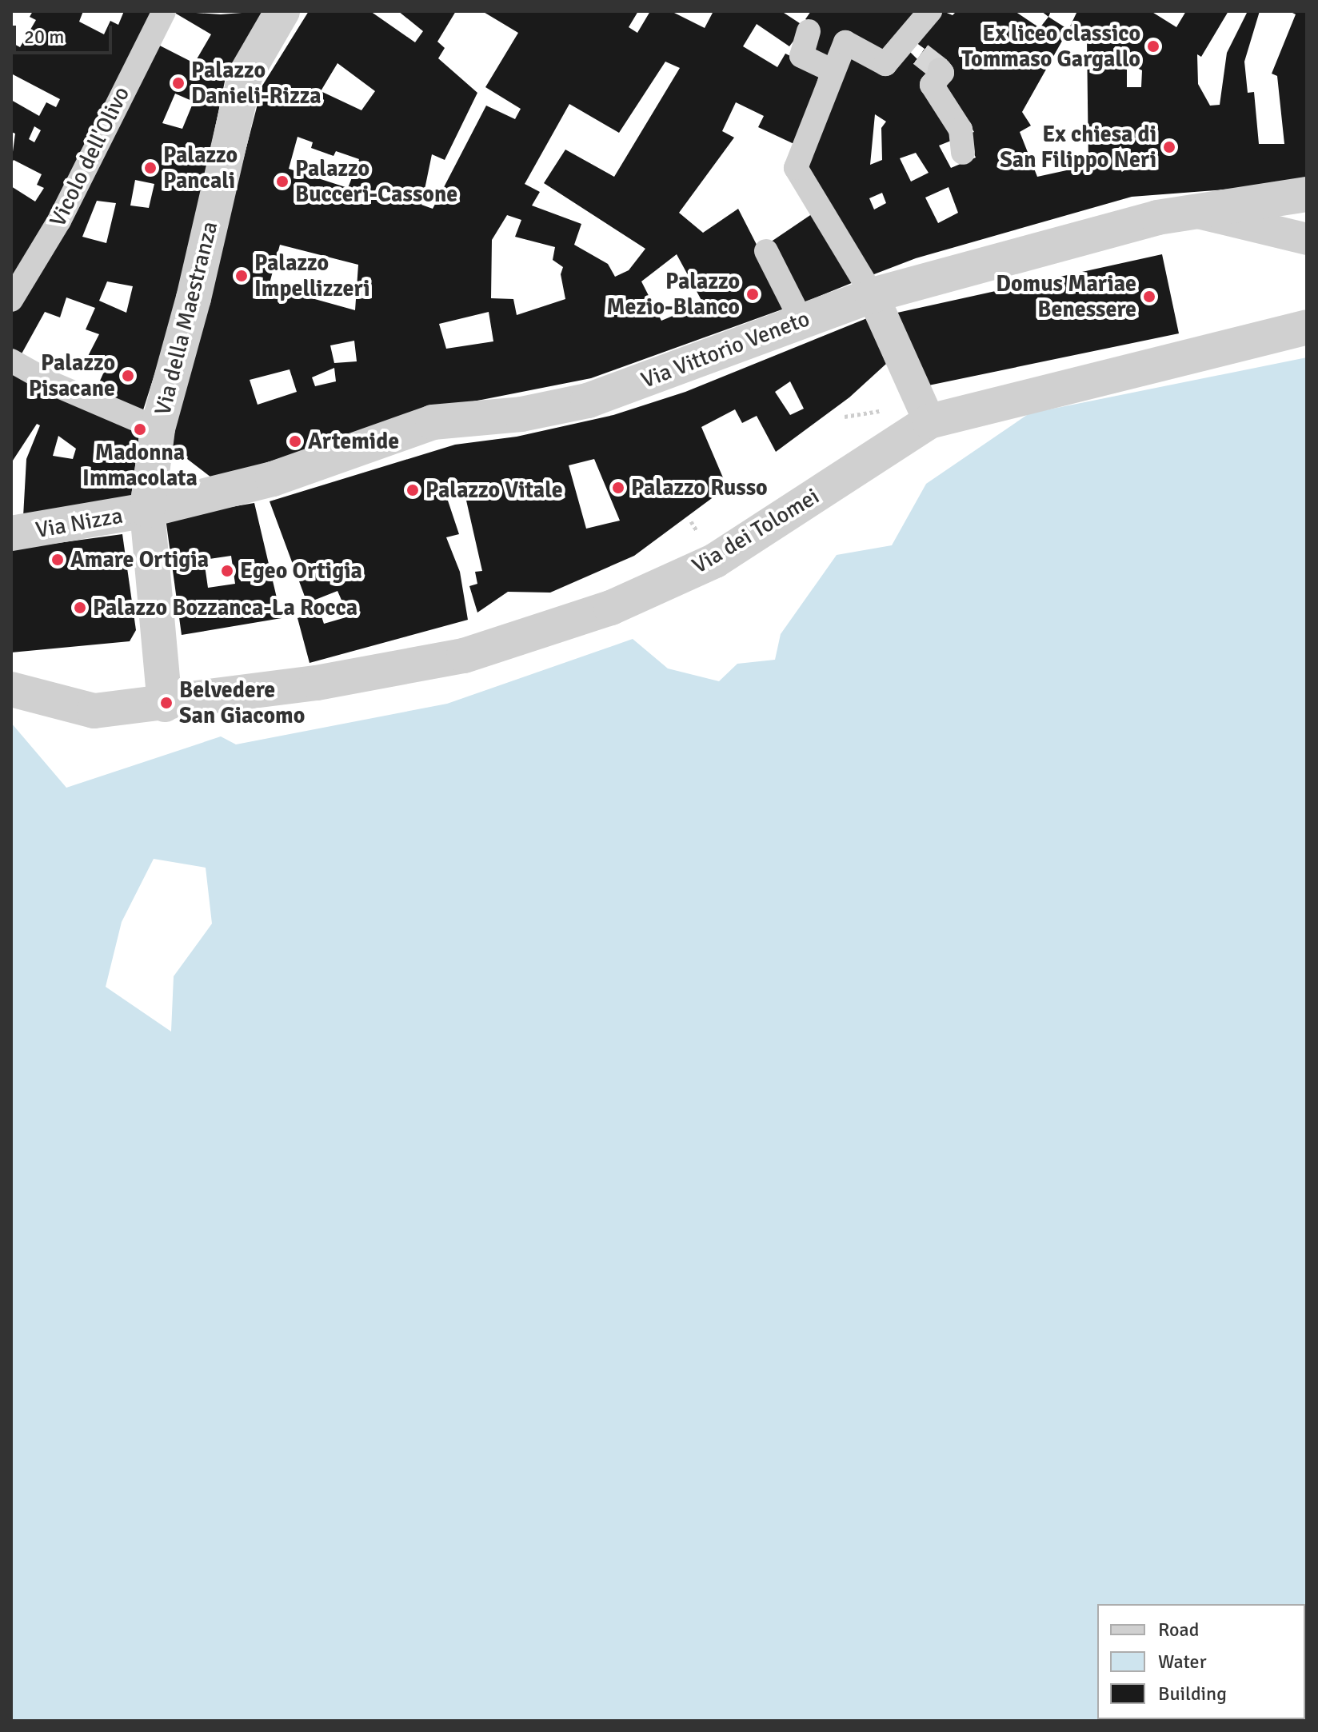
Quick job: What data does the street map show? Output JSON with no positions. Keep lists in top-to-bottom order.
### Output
{
  "streets": {
    "street": [
      "Vicolo dell'Olivo",
      "Via della Maestranza",
      "Via Vittorio Veneto",
      "Via Nizza",
      "Via dei Tolomei"
    ]
  },
  "crossings": [
    ["Via della Maestranza", "Via Vittorio Veneto"],
    ["Via della Maestranza", "Via Nizza"],
    ["Via della Maestranza", "Via dei Tolomei"],
    ["Via Vittorio Veneto", "Via Nizza"]
  ],
  "places": [
    "Ex liceo classico Tommaso Gargallo",
    "Palazzo Danieli-Rizza",
    "Ex chiesa di San Filippo Neri",
    "Palazzo Pancali",
    "Palazzo Bucceri-Cassone",
    "Palazzo Impellizzeri",
    "Palazzo Mezio-Blanco",
    "Domus Mariae Benessere",
    "Palazzo Pisacane",
    "Madonna Immacolata",
    "Artemide",
    "Palazzo Russo",
    "Palazzo Vitale",
    "Amare Ortigia",
    "Egeo Ortigia",
    "Palazzo Bozzanca-La Rocca",
    "Belvedere San Giacomo"
  ],
  "legend": ["Road", "Water", "Building"],
  "scale_bar": "20 m"
}
